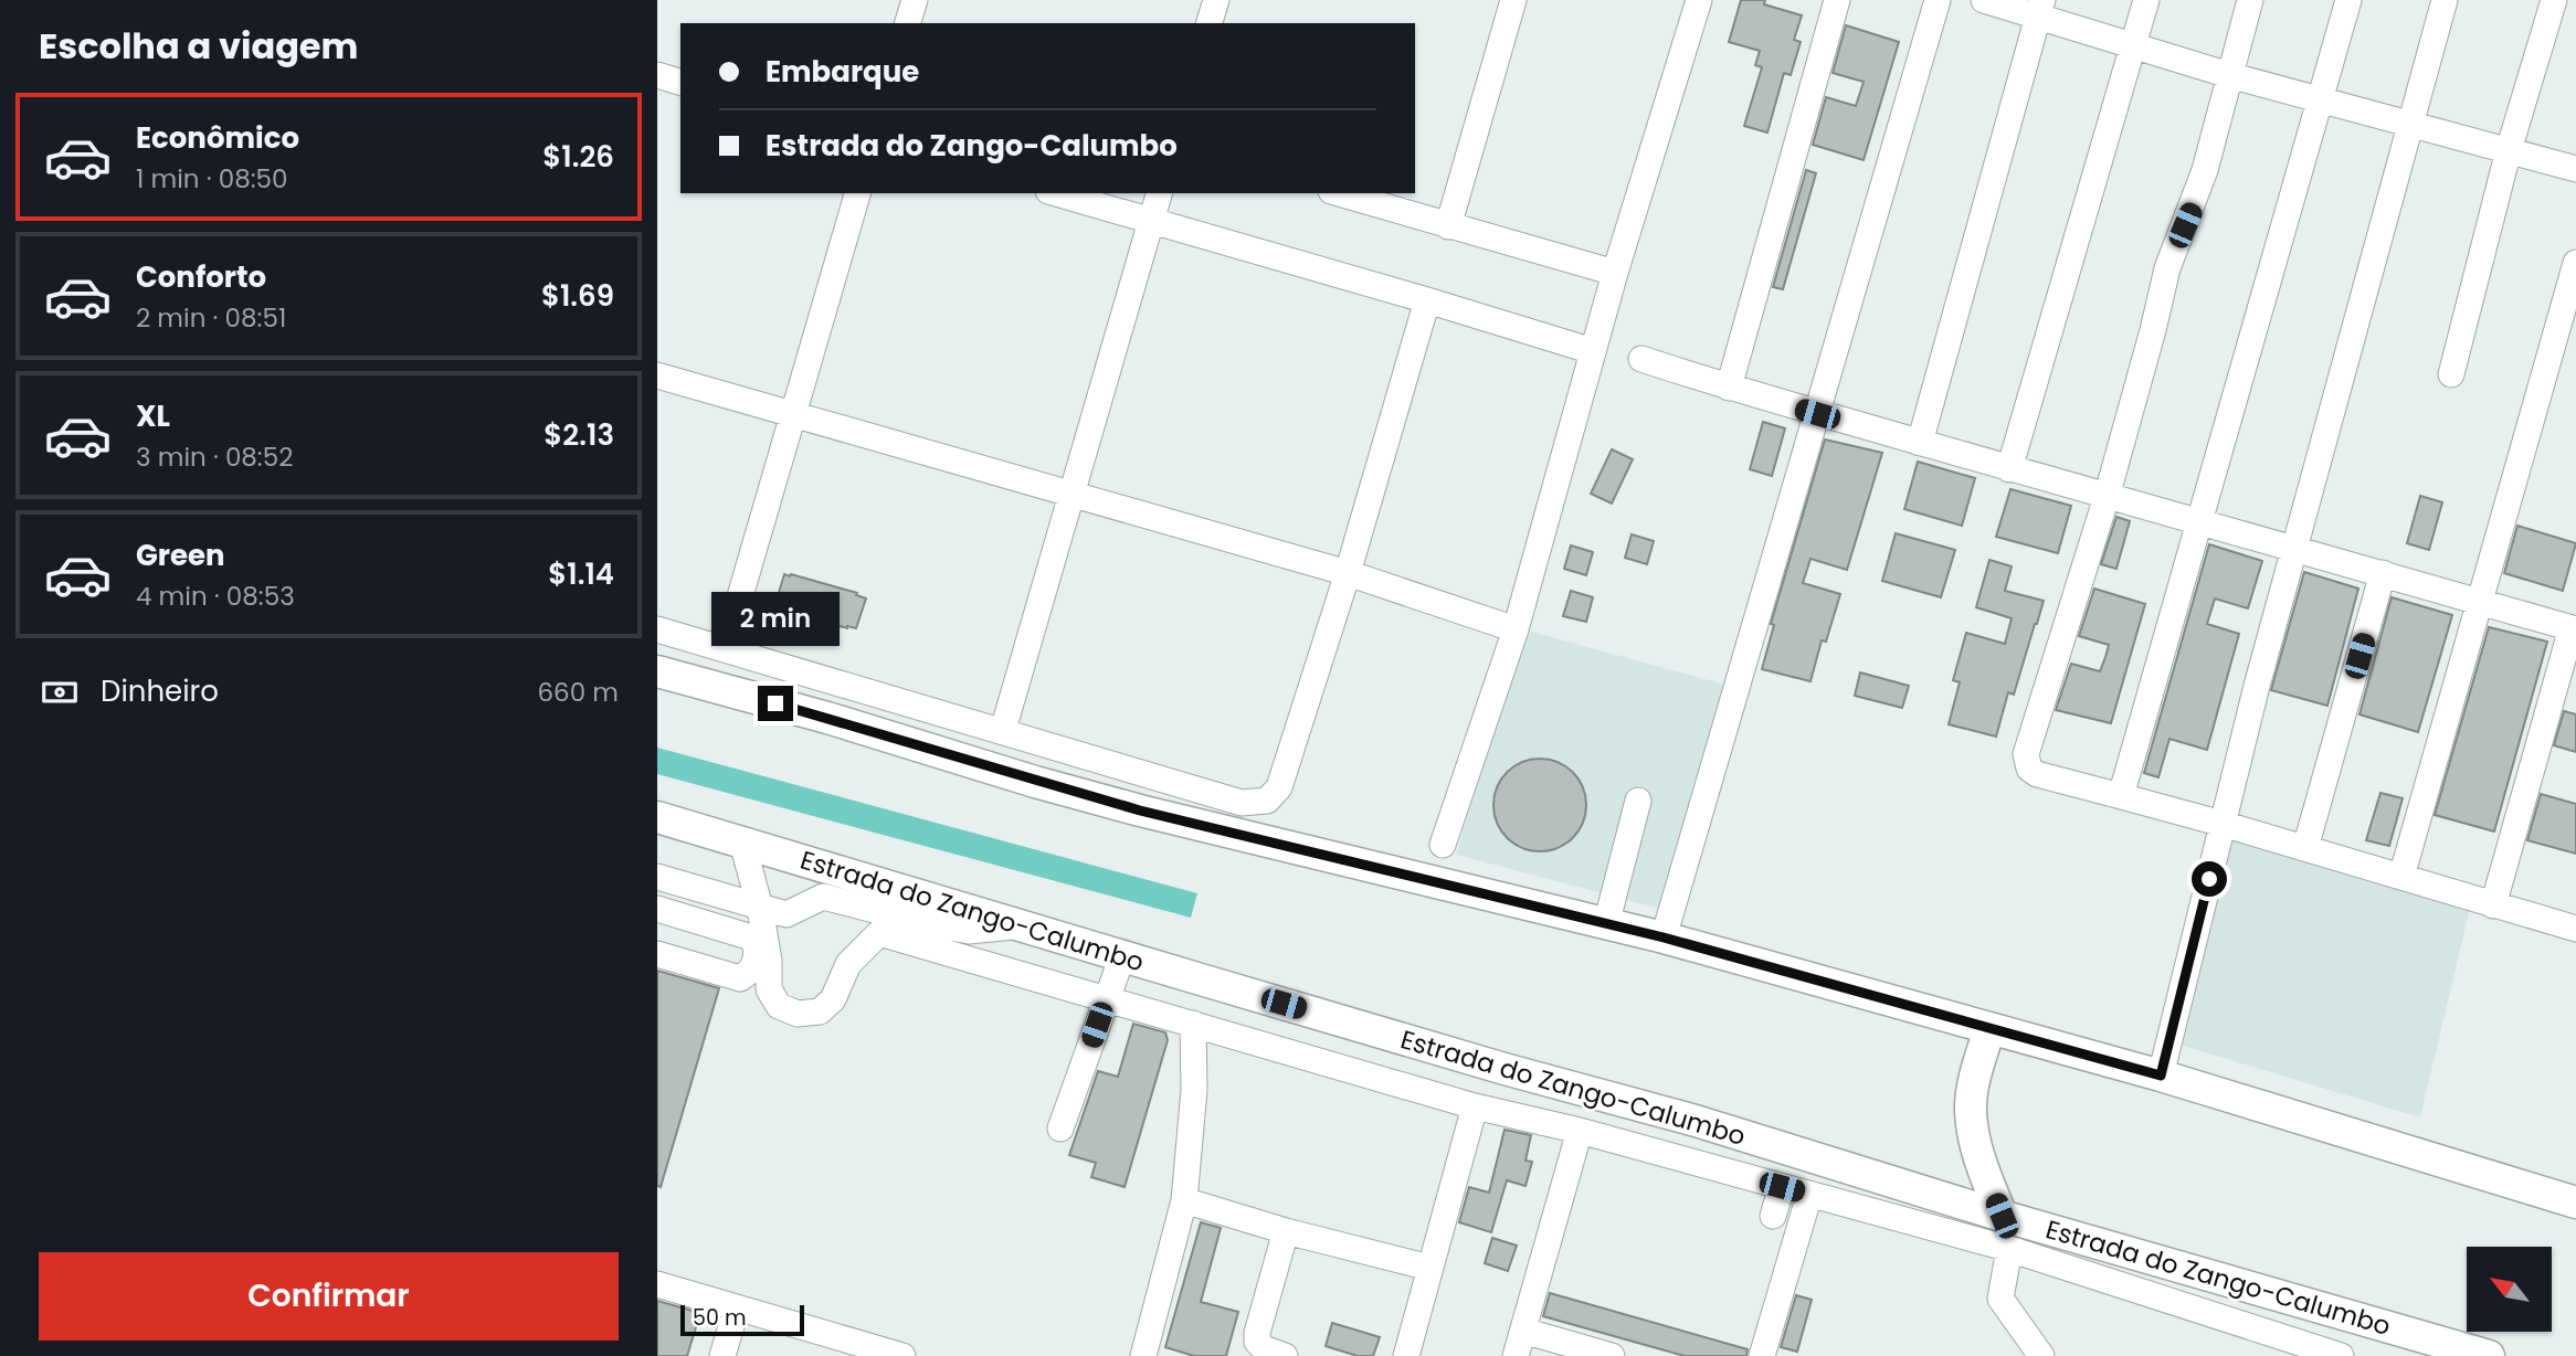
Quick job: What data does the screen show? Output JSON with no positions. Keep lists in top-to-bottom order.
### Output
{
  "streets": {
    "main road": ["Estrada do Zango-Calumbo"]
  },
  "scale_bar": "50 m",
  "north": "top left",
  "page": {
    "heading": "Escolha a viagem",
    "banner": ["Embarque", "Estrada do Zango-Calumbo"],
    "list": [
      {
        "name": "Econômico",
        "note": "1 min · 08:50",
        "value": "$1.26"
      },
      {
        "name": "Conforto",
        "note": "2 min · 08:51",
        "value": "$1.69"
      },
      {
        "name": "XL",
        "note": "3 min · 08:52",
        "value": "$2.13"
      },
      {
        "name": "Green",
        "note": "4 min · 08:53",
        "value": "$1.14"
      }
    ],
    "bubble": "2 min",
    "pay": ["Dinheiro", "660 m"],
    "buttons": "Confirmar",
    "scale": "50 m"
  }
}
